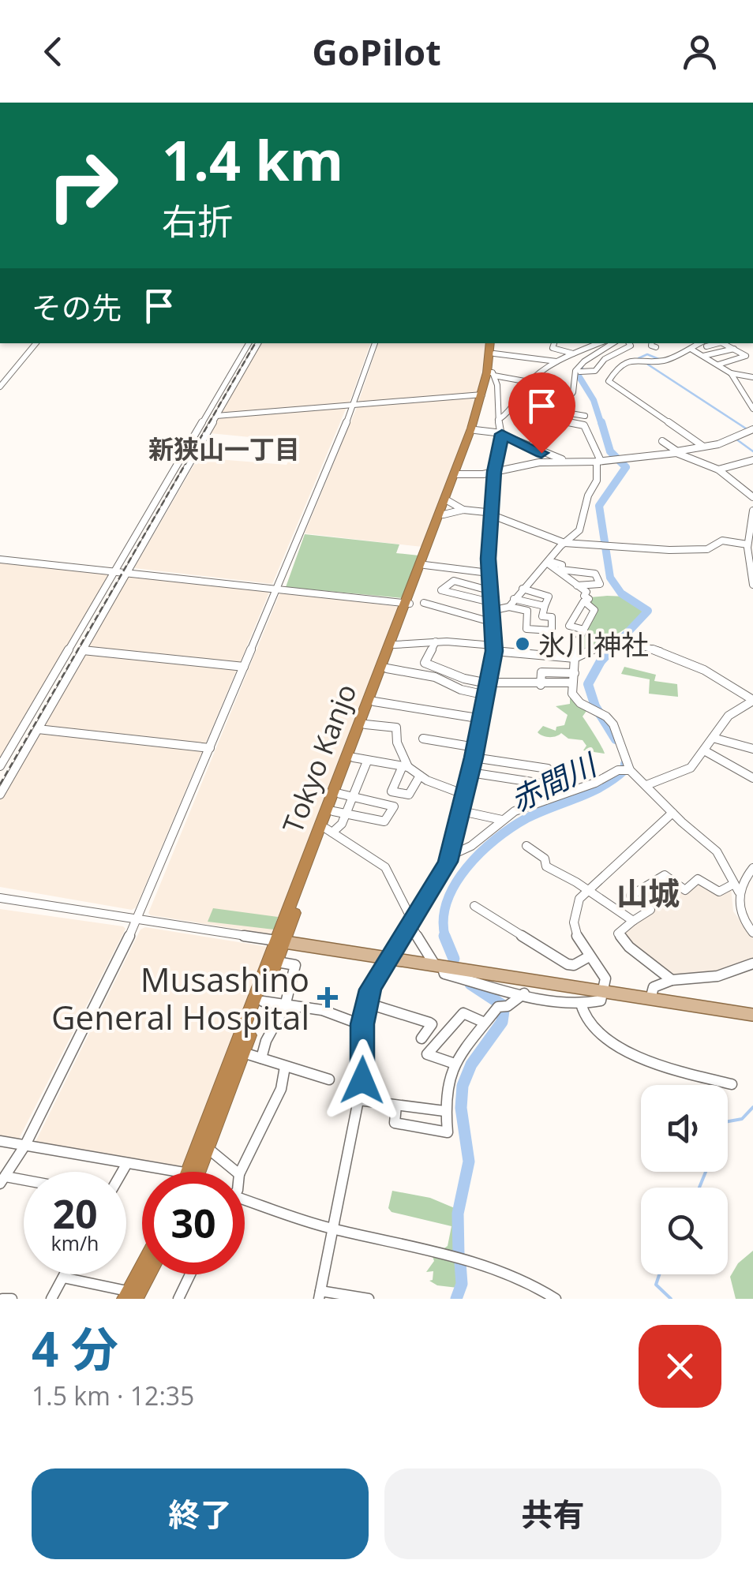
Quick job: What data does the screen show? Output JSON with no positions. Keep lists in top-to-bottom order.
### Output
{
  "streets": {
    "highway": ["Tokyo Kanjo"]
  },
  "districts": ["新狭山一丁目", "山城"],
  "water": ["赤間川"],
  "places": {
    "other": ["氷川神社"],
    "health": ["Musashino General Hospital"]
  },
  "page": {
    "header": "GoPilot",
    "turn": ["1.4 km", "右折"],
    "then": "その先",
    "speed": "20 km/h",
    "limit": "30",
    "heading": ["4 分", "1.5 km · 12:35"],
    "buttons": ["終了", "共有"]
  }
}
